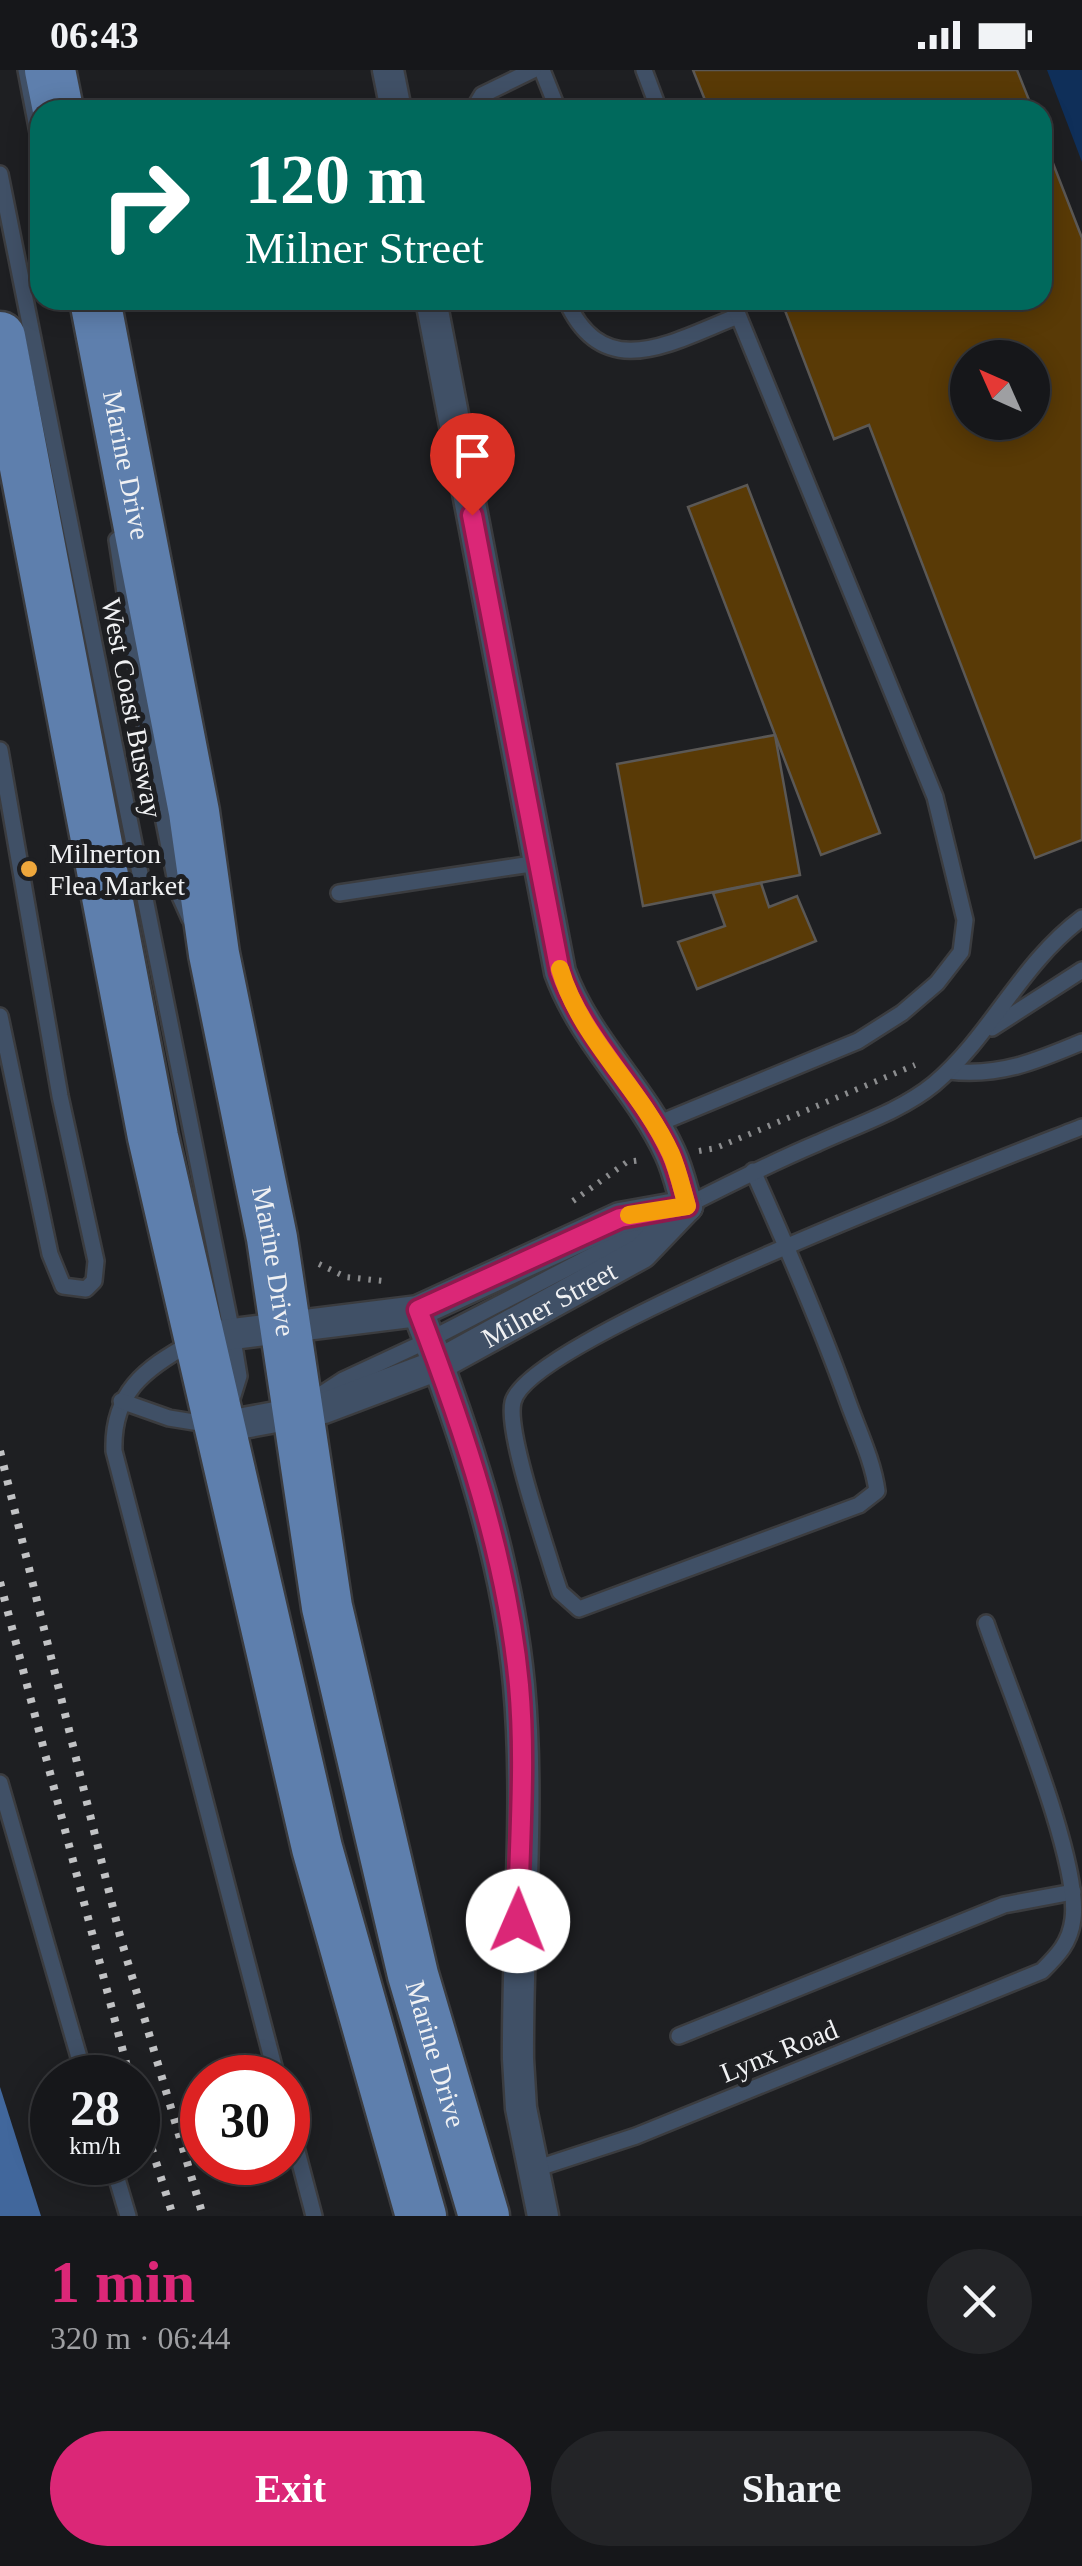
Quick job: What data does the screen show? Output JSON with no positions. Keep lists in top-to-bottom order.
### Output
{
  "streets": {
    "main road": ["Marine Drive"],
    "street": ["Milner Street"],
    "lane": ["West Coast Busway", "Lynx Road"]
  },
  "crossings": [
    ["Marine Drive", "West Coast Busway"],
    ["Marine Drive", "Milner Street"],
    ["West Coast Busway", "Milner Street"]
  ],
  "places": ["Milnerton Flea Market"],
  "north": "top left",
  "page": {
    "status": "06:43",
    "turn": ["120 m", "Milner Street"],
    "speed": "28 km/h",
    "limit": "30",
    "heading": ["1 min", "320 m · 06:44"],
    "buttons": ["Exit", "Share"]
  }
}
